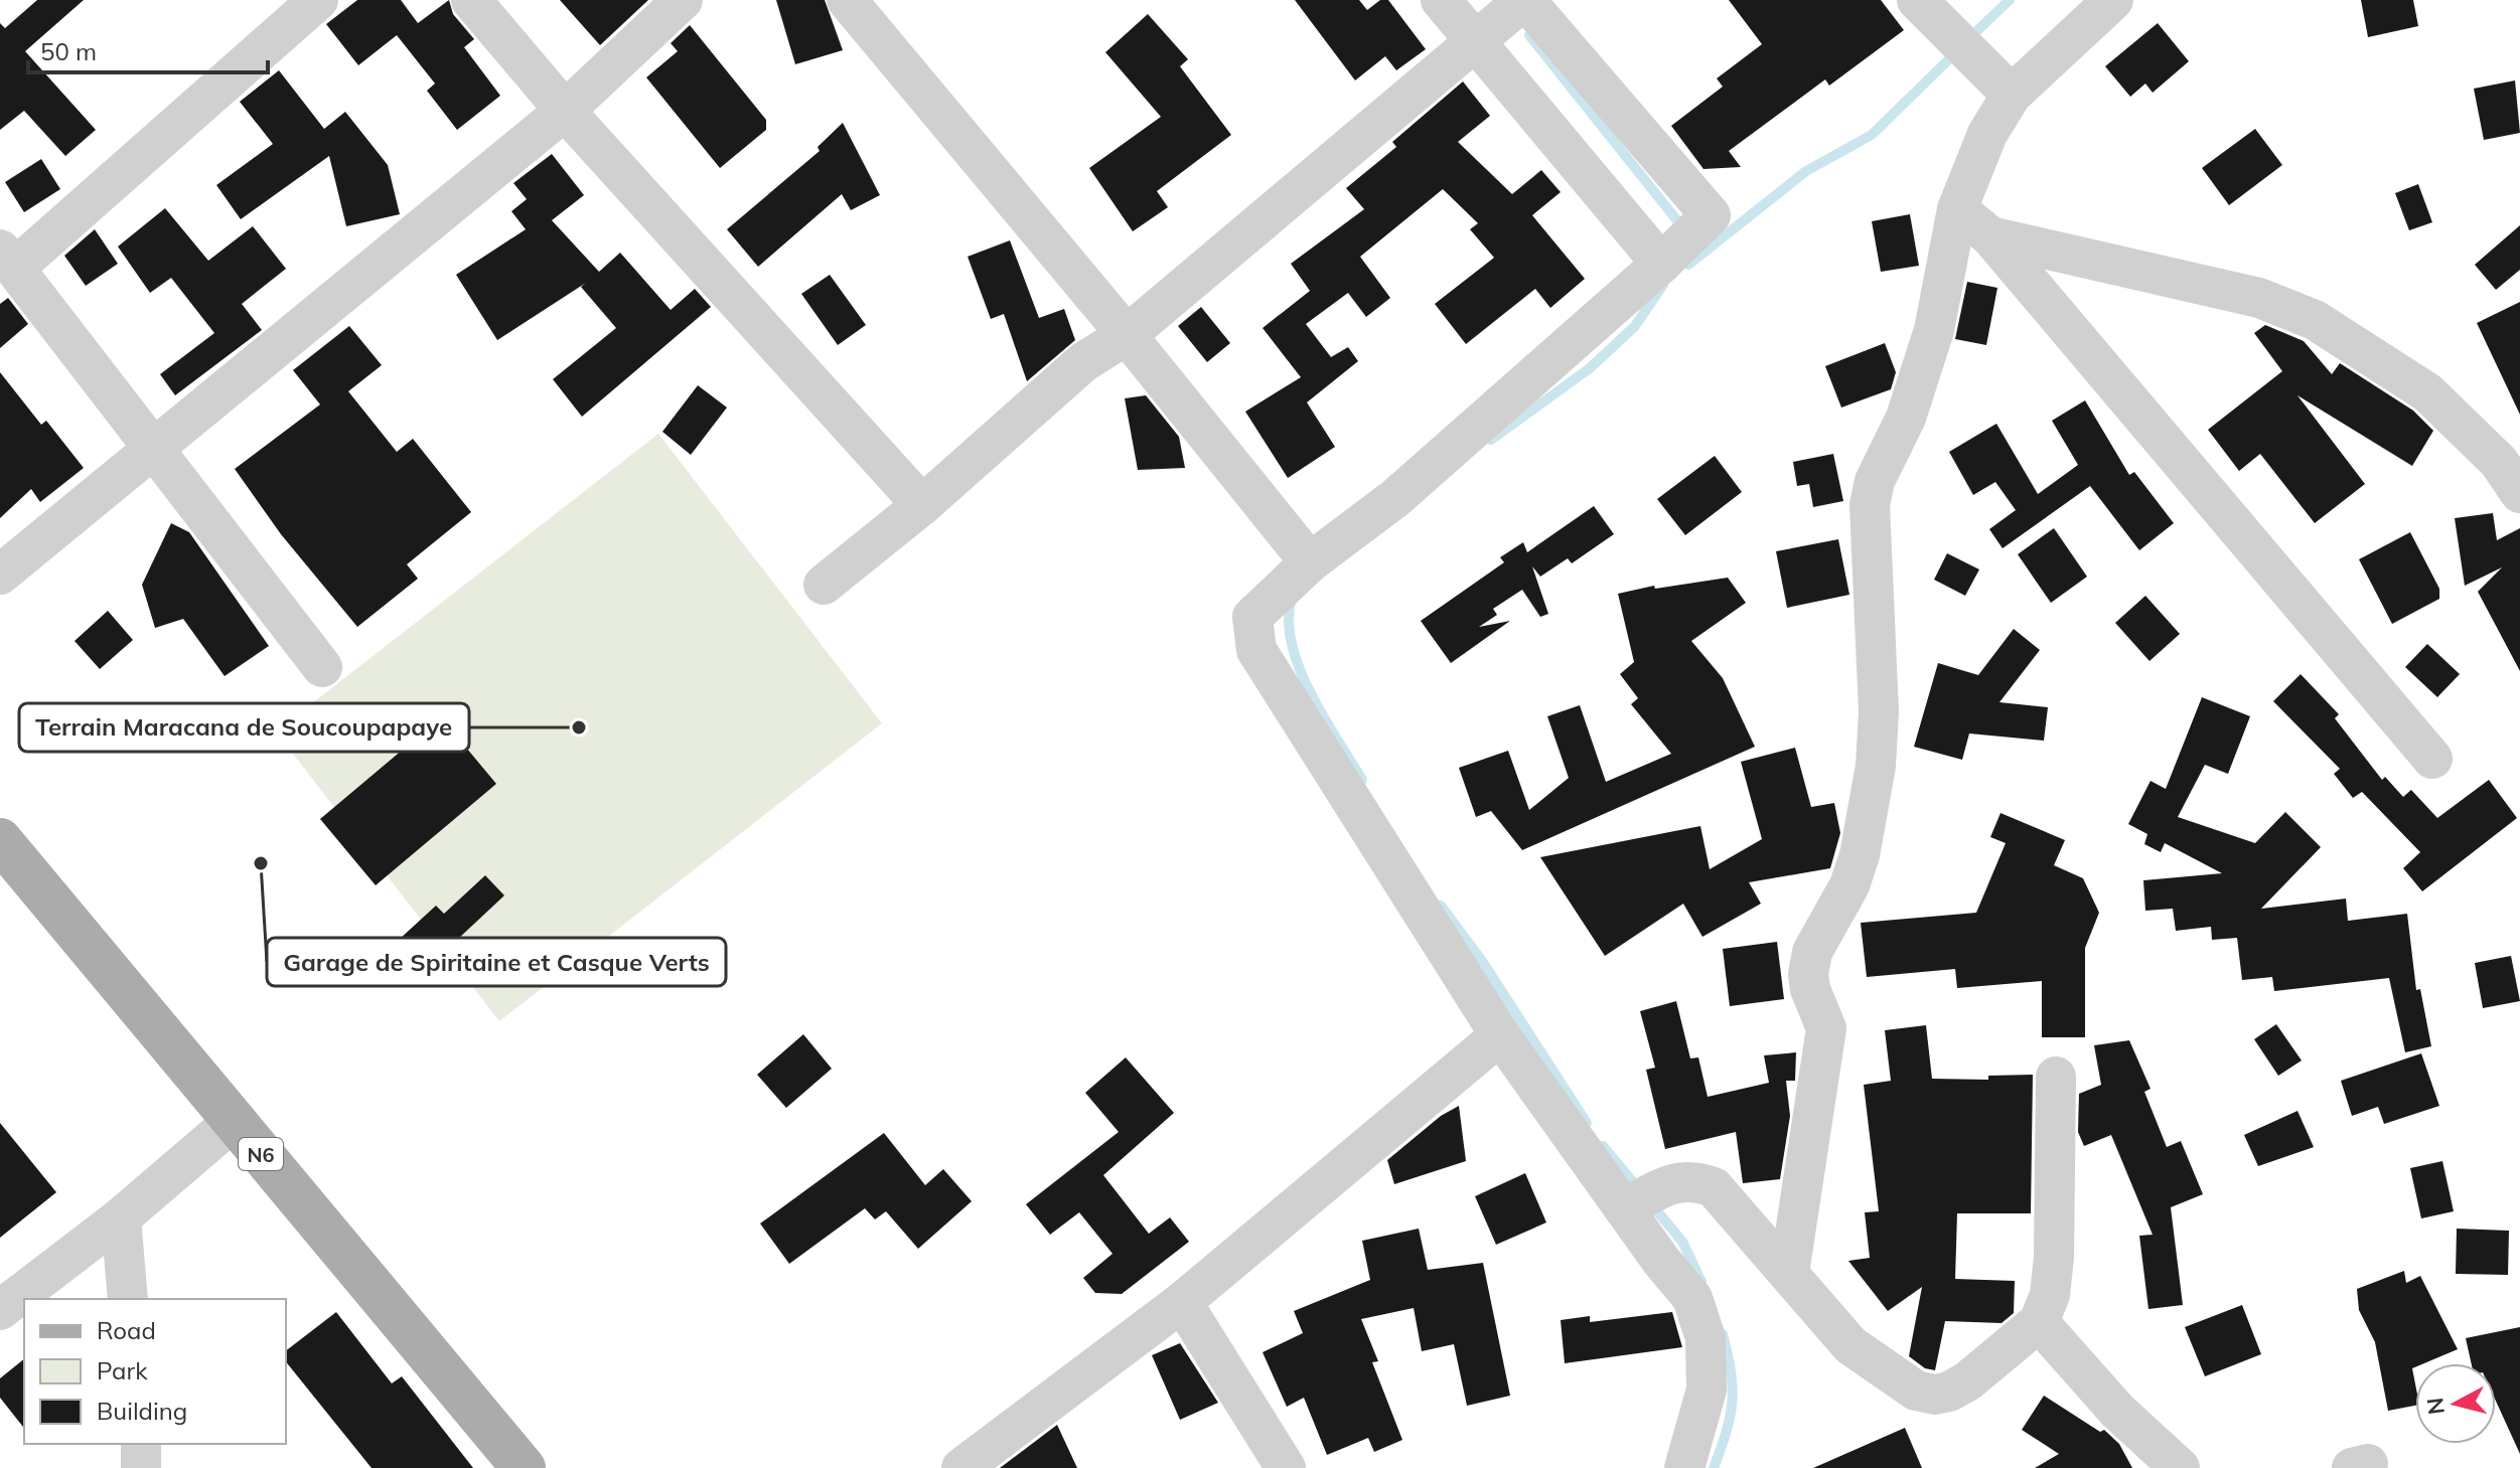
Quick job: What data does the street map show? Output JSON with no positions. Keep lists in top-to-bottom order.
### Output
{
  "streets": {
    "main road": ["N6"]
  },
  "places": ["Terrain Maracana de Soucoupapaye", "Garage de Spiritaine et Casque Verts"],
  "legend": ["Road", "Park", "Building"],
  "scale_bar": "50 m",
  "north": "left"
}
